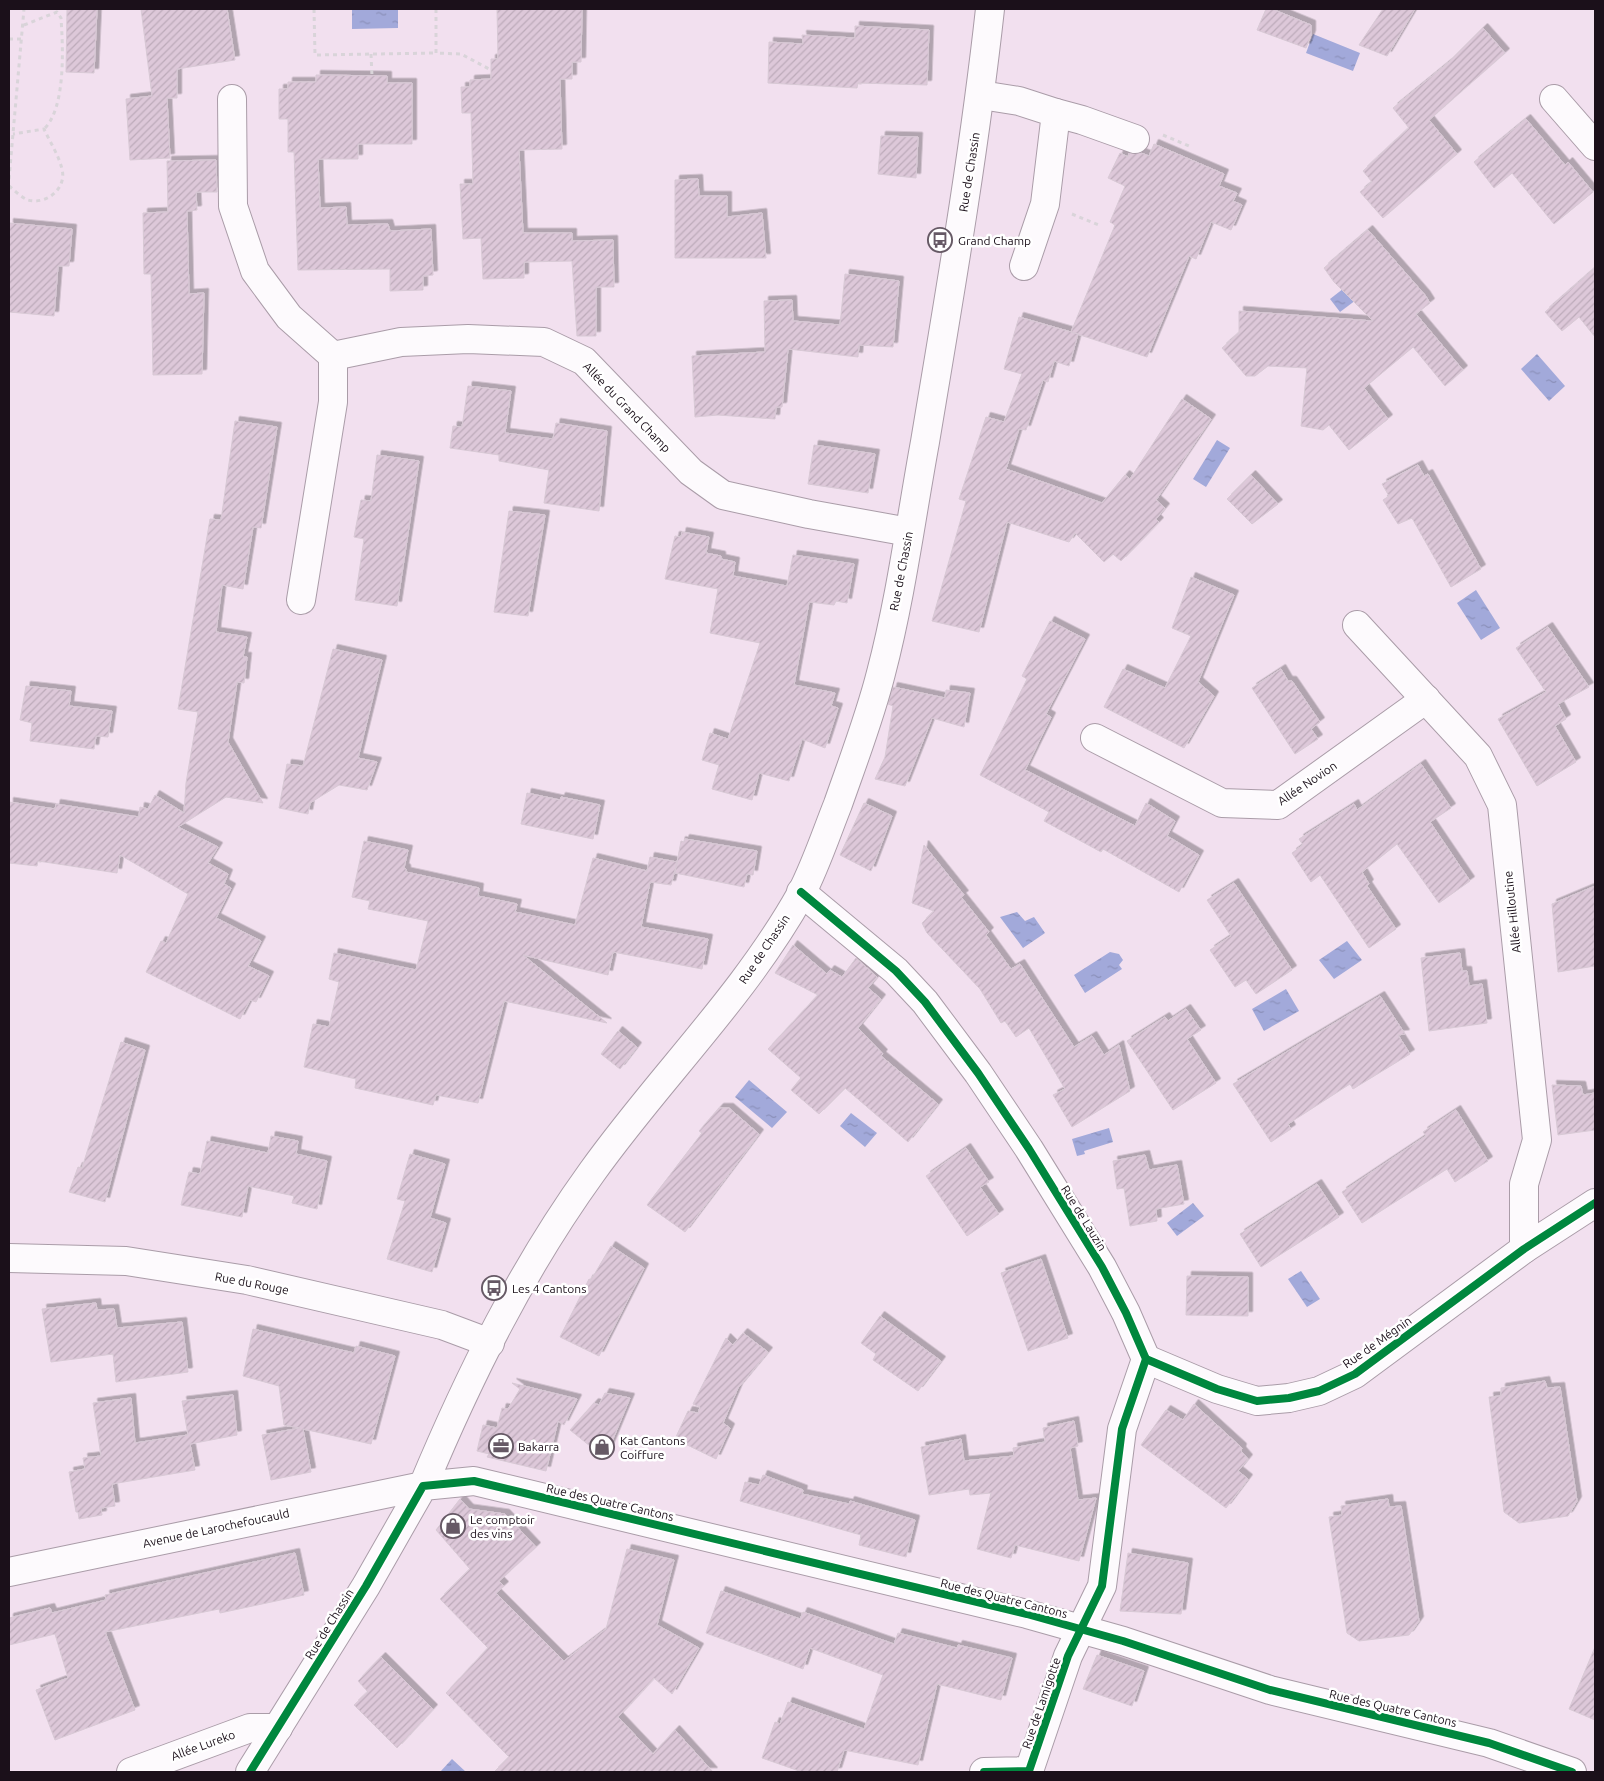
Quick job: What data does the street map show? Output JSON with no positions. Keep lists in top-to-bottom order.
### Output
{
  "streets": {
    "street": [
      "Rue de Chassin",
      "Allée du Grand Champ",
      "Allée Novion",
      "Allée Hilloutine",
      "Rue de Lauzin",
      "Rue du Rouge",
      "Rue de Mégnin",
      "Rue des Quatre Cantons",
      "Avenue de Larochefoucauld",
      "Rue de Lamigotte",
      "Allée Lureko"
    ]
  },
  "crossings": [
    ["Rue de Chassin", "Allée du Grand Champ"],
    ["Rue de Chassin", "Rue de Lauzin"],
    ["Rue de Chassin", "Rue du Rouge"],
    ["Rue de Chassin", "Rue des Quatre Cantons"],
    ["Rue de Chassin", "Avenue de Larochefoucauld"],
    ["Rue de Chassin", "Allée Lureko"],
    ["Allée Novion", "Allée Hilloutine"],
    ["Allée Hilloutine", "Rue de Mégnin"],
    ["Rue de Lauzin", "Rue de Mégnin"],
    ["Rue des Quatre Cantons", "Avenue de Larochefoucauld"],
    ["Rue des Quatre Cantons", "Rue de Lamigotte"]
  ],
  "places": {
    "bus stop": ["Grand Champ", "Les 4 Cantons"],
    "office": ["Bakarra"],
    "shop": ["Kat Cantons Coiffure", "Le comptoir des vins"]
  }
}
